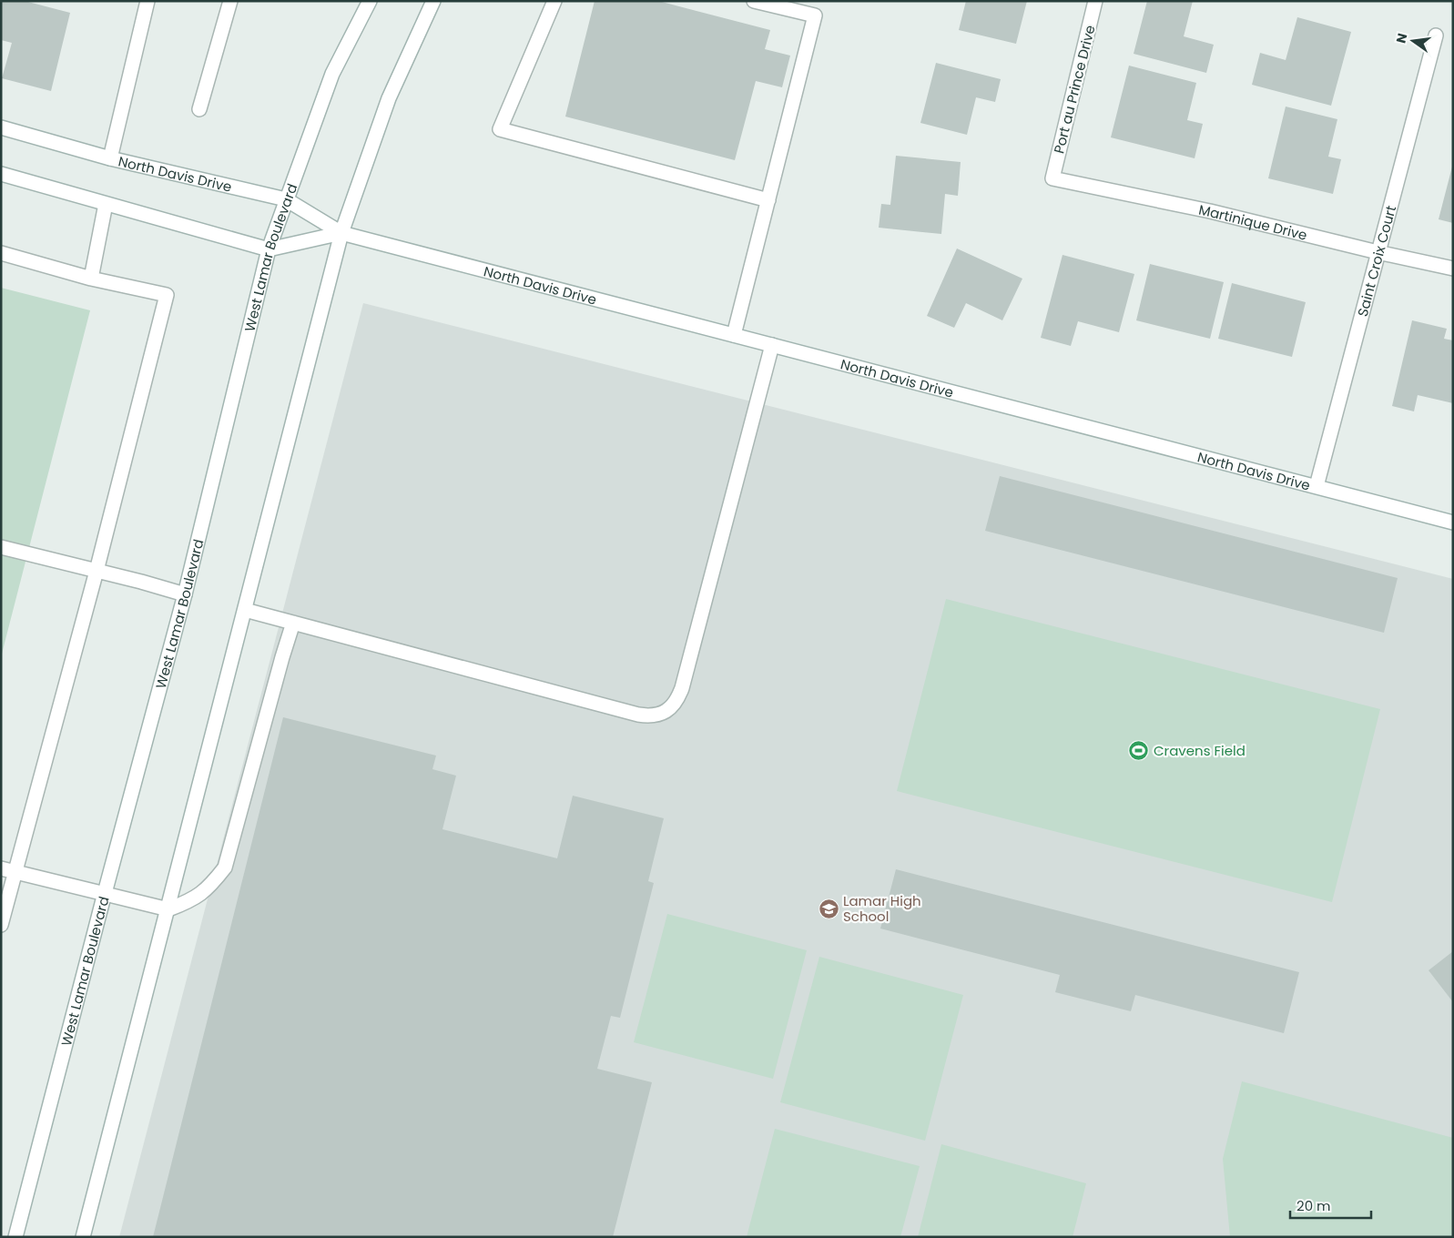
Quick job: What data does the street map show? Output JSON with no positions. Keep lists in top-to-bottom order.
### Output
{
  "streets": {
    "street": [
      "Port au Prince Drive",
      "North Davis Drive",
      "Martinique Drive",
      "West Lamar Boulevard",
      "Saint Croix Court"
    ]
  },
  "crossings": [
    ["Port au Prince Drive", "Martinique Drive"],
    ["North Davis Drive", "West Lamar Boulevard"],
    ["North Davis Drive", "Saint Croix Court"],
    ["Martinique Drive", "Saint Croix Court"]
  ],
  "places": {
    "sports": ["Cravens Field"],
    "school or university": ["Lamar High School"]
  },
  "scale_bar": "20 m",
  "north": "left"
}
